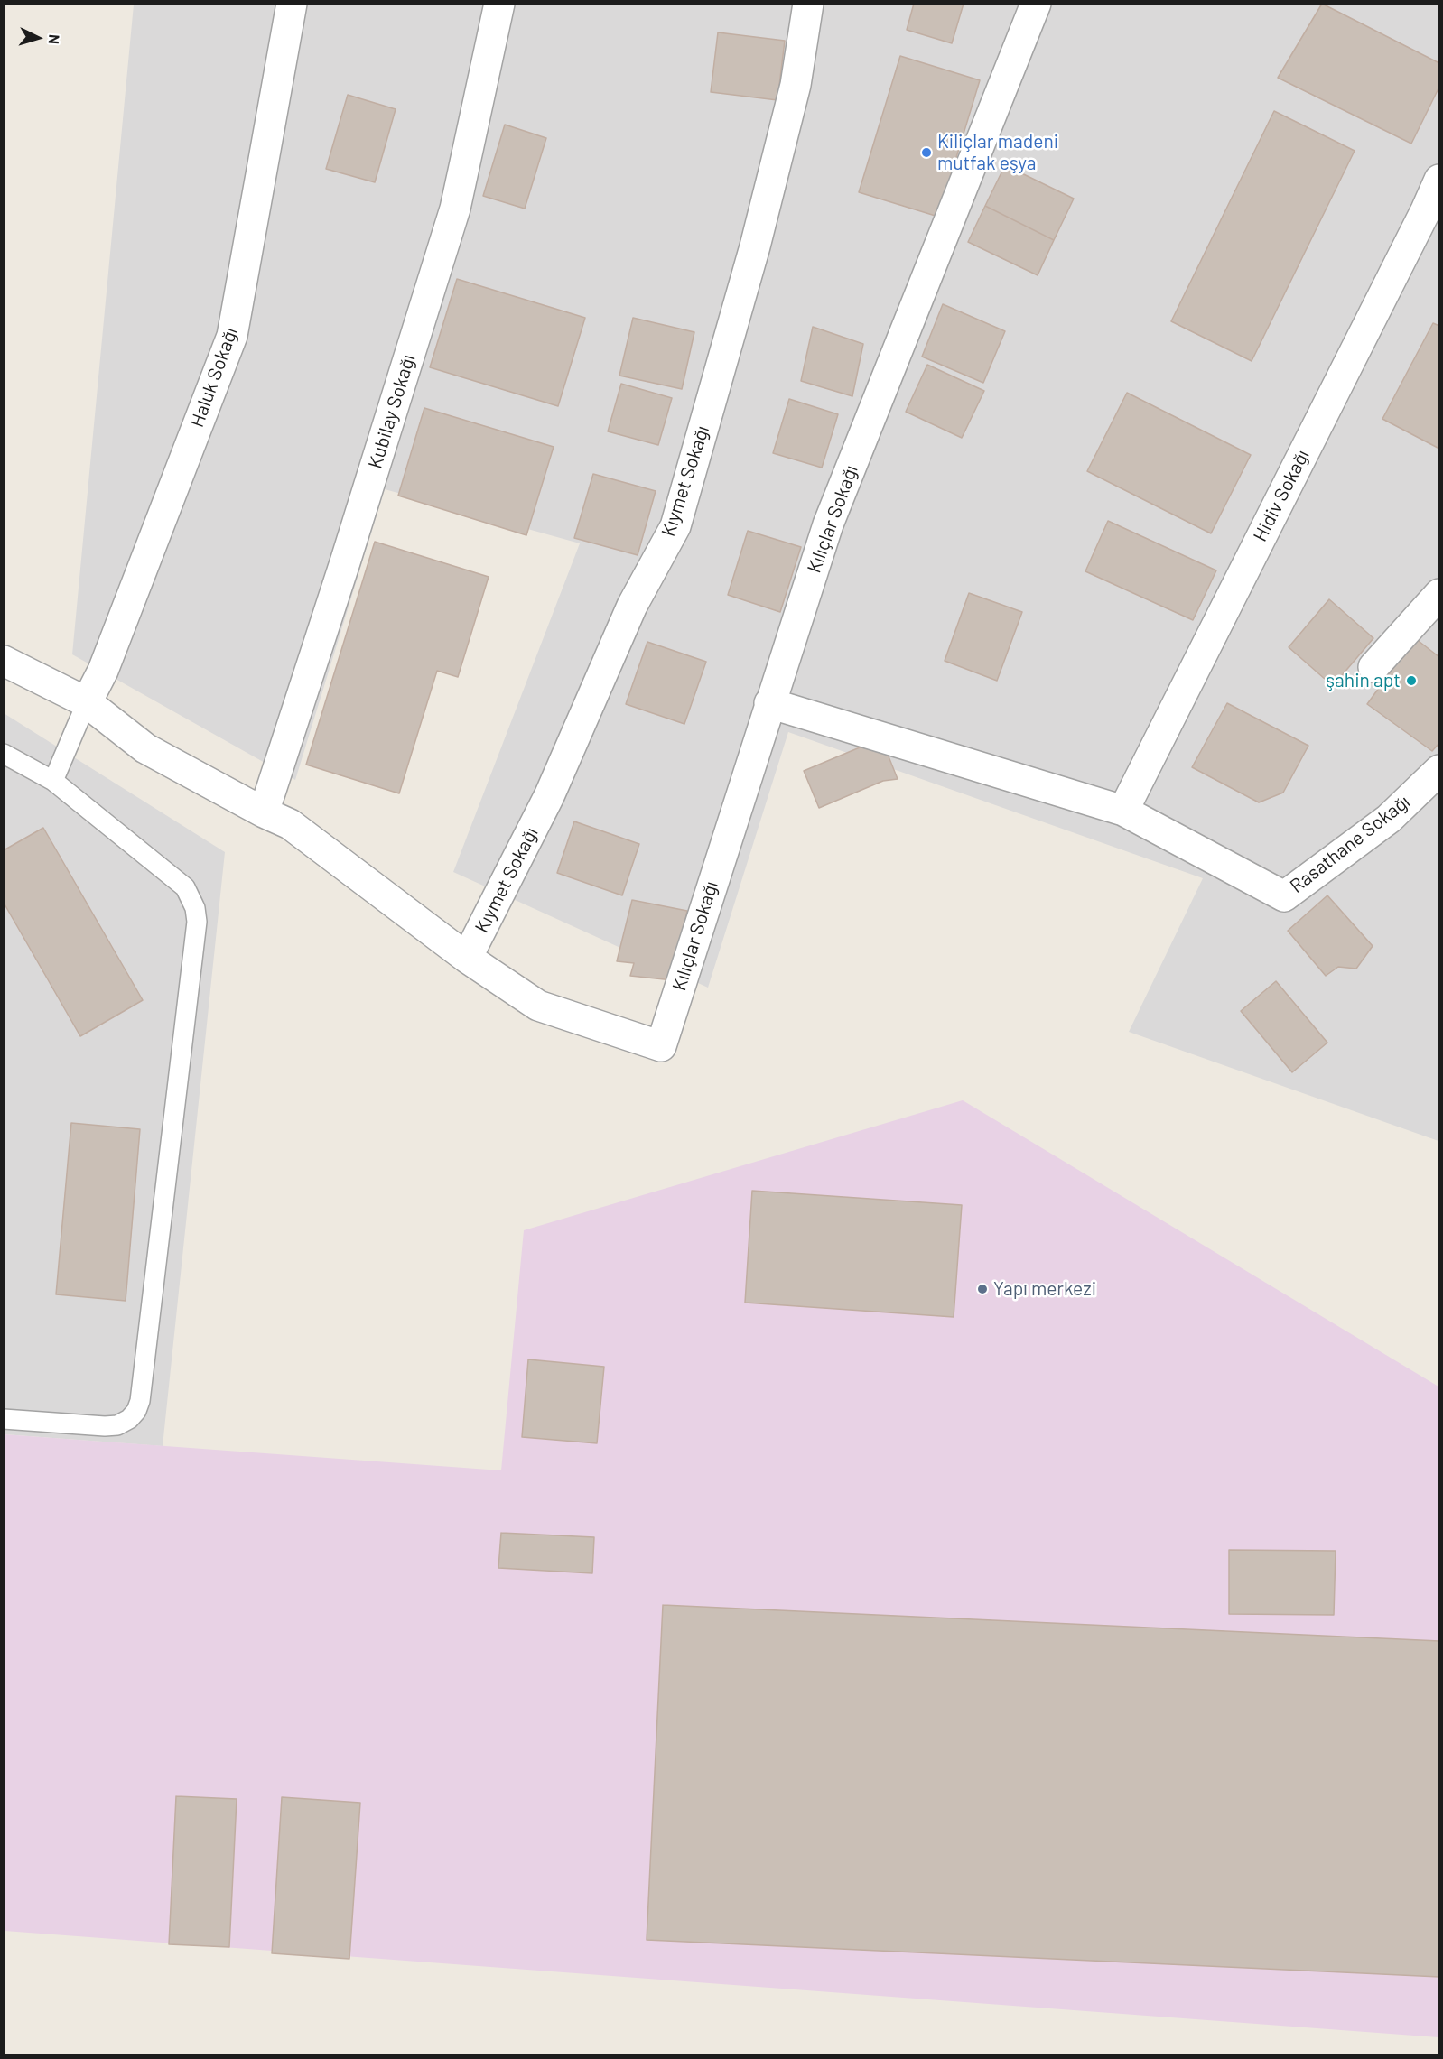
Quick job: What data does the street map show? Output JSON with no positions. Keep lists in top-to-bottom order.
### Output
{
  "streets": {
    "street": [
      "Haluk Sokağı",
      "Kubilay Sokağı",
      "Kıymet Sokağı",
      "Hidiv Sokağı",
      "Kılıçlar Sokağı",
      "Rasathane Sokağı"
    ]
  },
  "crossings": [
    ["Kıymet Sokağı", "Kılıçlar Sokağı"],
    ["Hidiv Sokağı", "Rasathane Sokağı"]
  ],
  "places": ["Kiliçlar madeni mutfak eşya", "şahin apt", "Yapı merkezi"],
  "north": "right"
}
